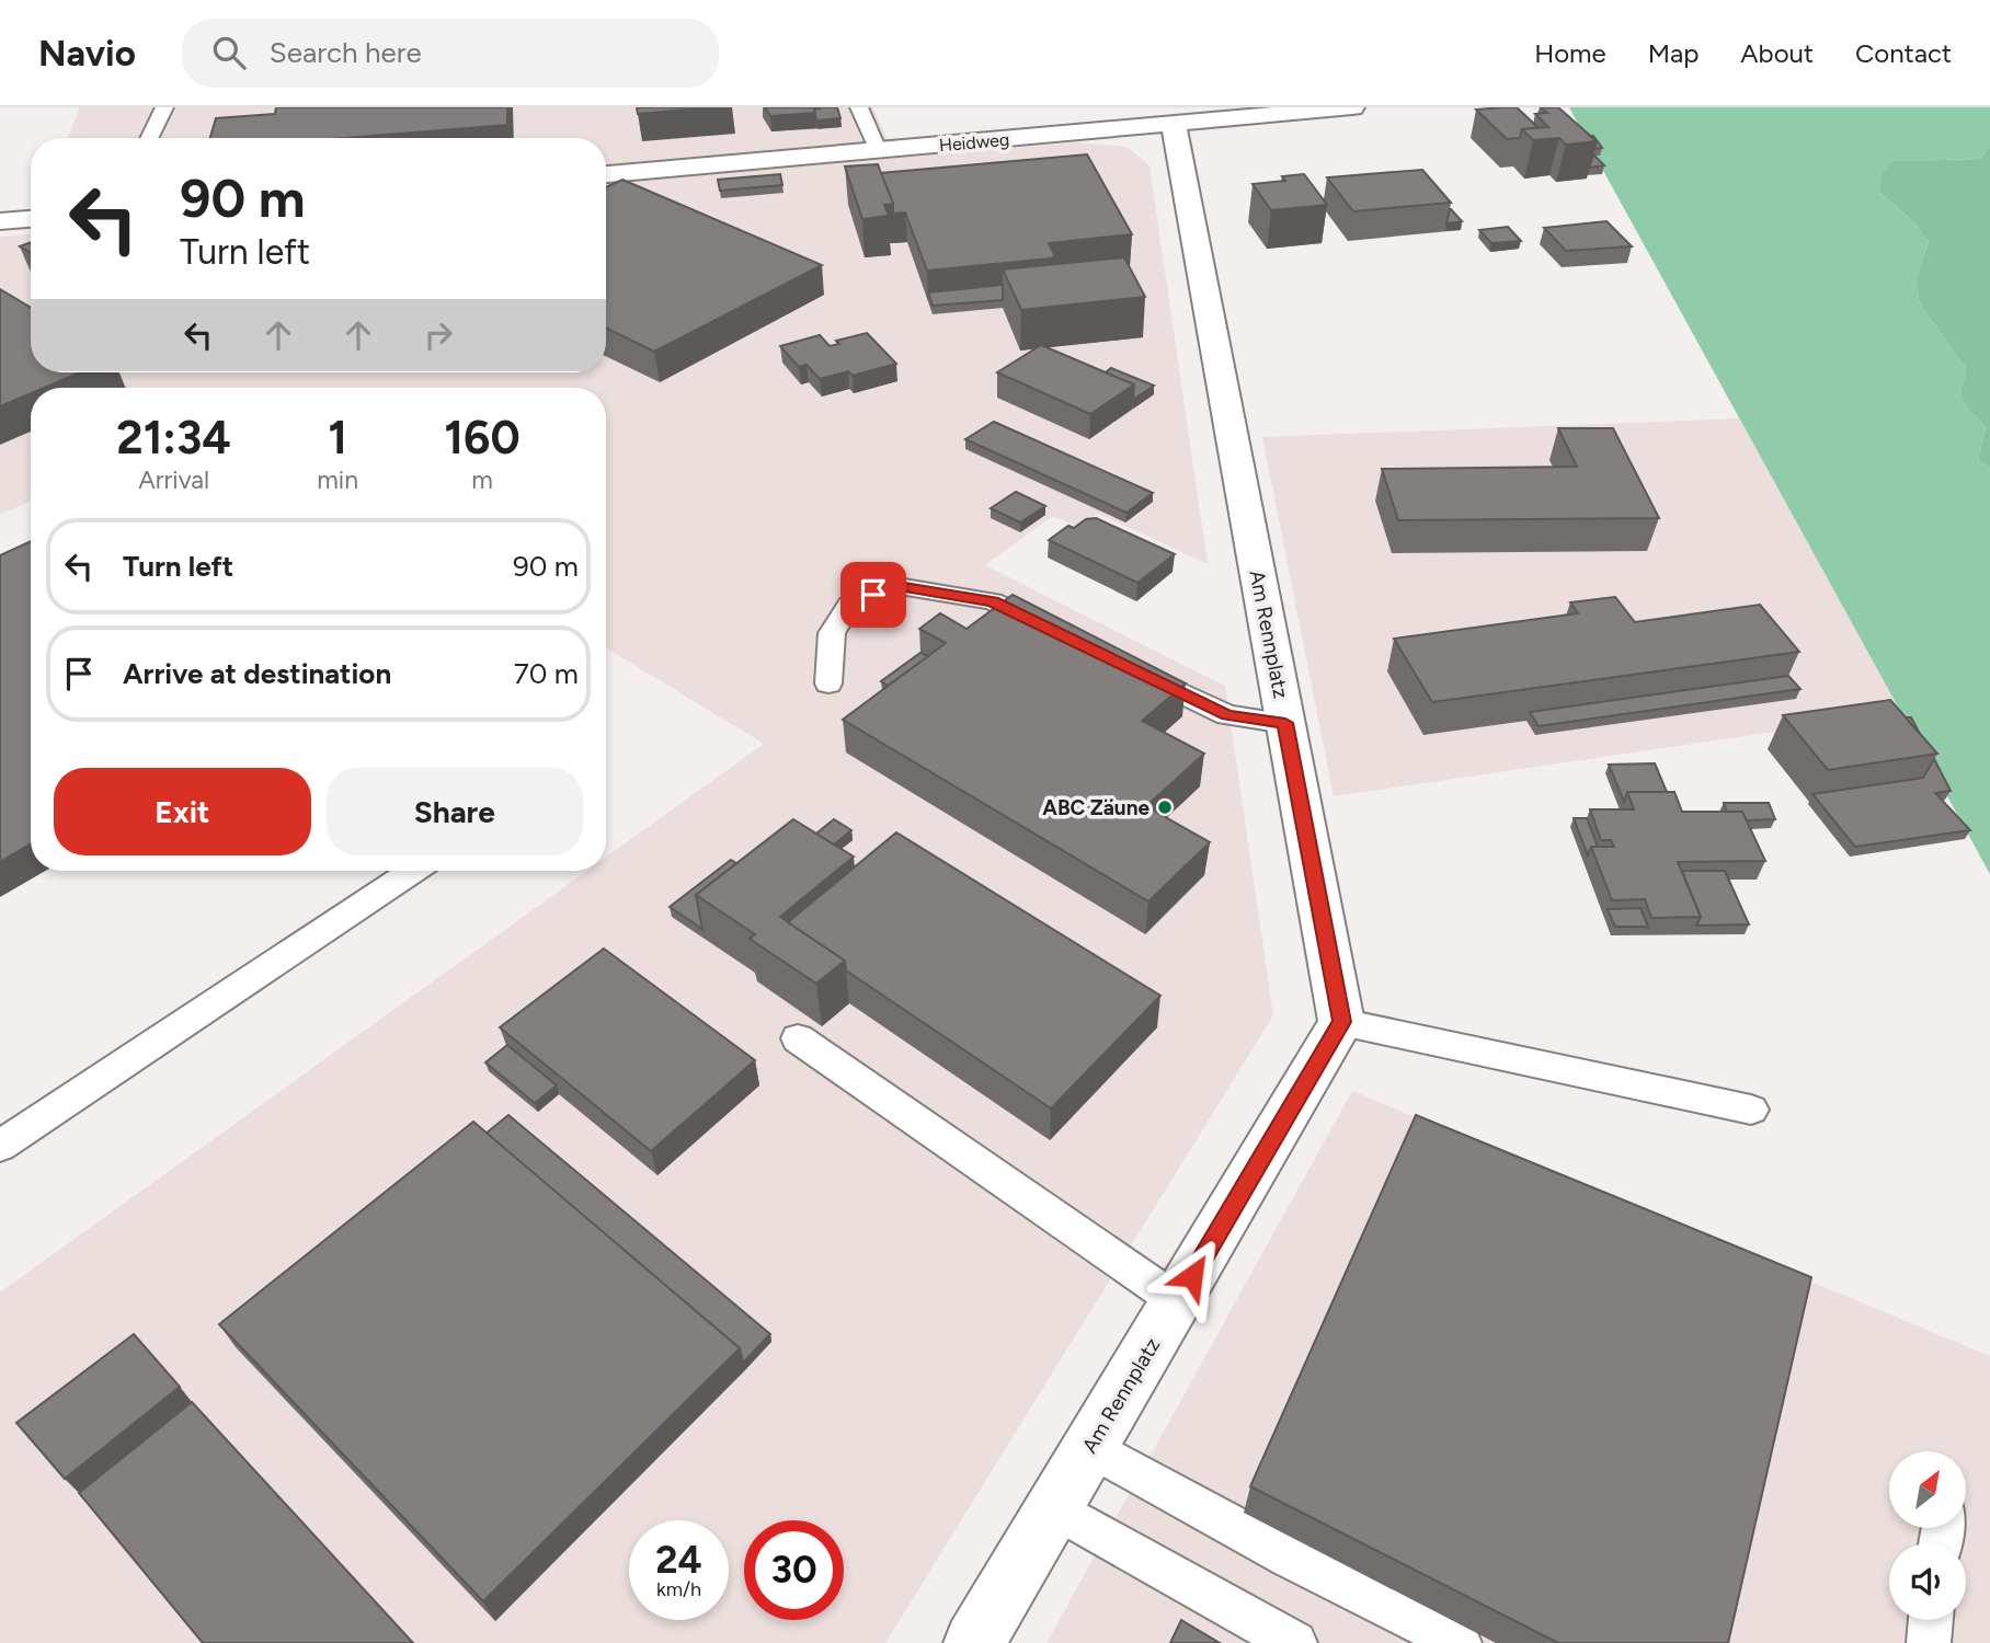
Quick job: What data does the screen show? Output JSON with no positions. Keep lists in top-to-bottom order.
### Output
{
  "streets": {
    "street": ["Heidweg", "Am Rennplatz"]
  },
  "crossings": [
    ["Heidweg", "Am Rennplatz"]
  ],
  "places": ["ABC Zäune"],
  "north": "top right",
  "page": {
    "header": "Navio",
    "search": "Search here",
    "nav": [
      "Home",
      "Map",
      "About",
      "Contact"
    ],
    "turn": ["90 m", "Turn left"],
    "eta": [
      "21:34",
      "Arrival",
      "1",
      "min",
      "160",
      "m"
    ],
    "list": [
      {
        "name": "Turn left",
        "value": "90 m"
      },
      {
        "name": "Arrive at destination",
        "value": "70 m"
      }
    ],
    "buttons": ["Exit", "Share"],
    "speed": "24 km/h",
    "limit": "30"
  }
}
